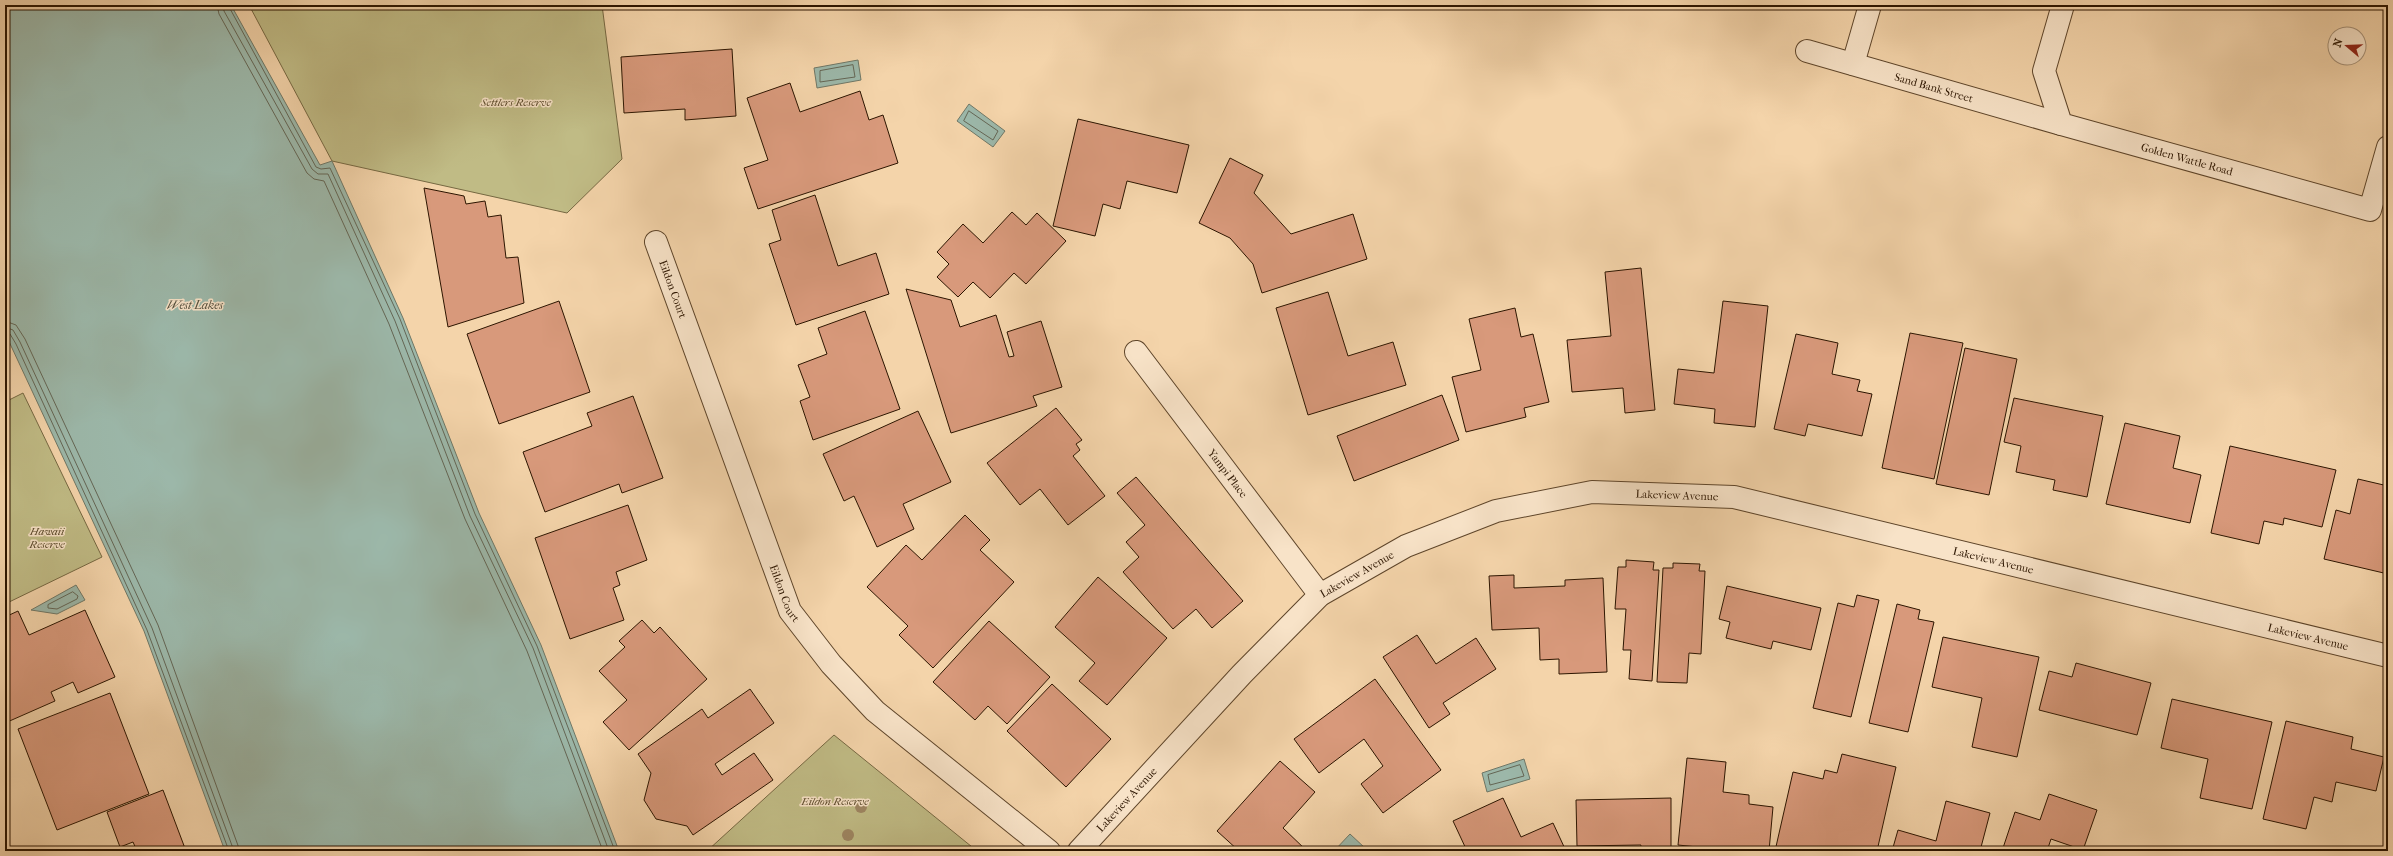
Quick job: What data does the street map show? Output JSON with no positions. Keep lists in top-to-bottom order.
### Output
{
  "streets": {
    "street": [
      "Sand Bank Street",
      "Golden Wattle Road",
      "Eildon Court",
      "Yampi Place",
      "Lakeview Avenue"
    ]
  },
  "crossings": [
    ["Sand Bank Street", "Golden Wattle Road"],
    ["Yampi Place", "Lakeview Avenue"]
  ],
  "water": ["West Lakes"],
  "parks": ["Settlers Reserve", "Hawaii Reserve", "Eildon Reserve"],
  "north": "left"
}
